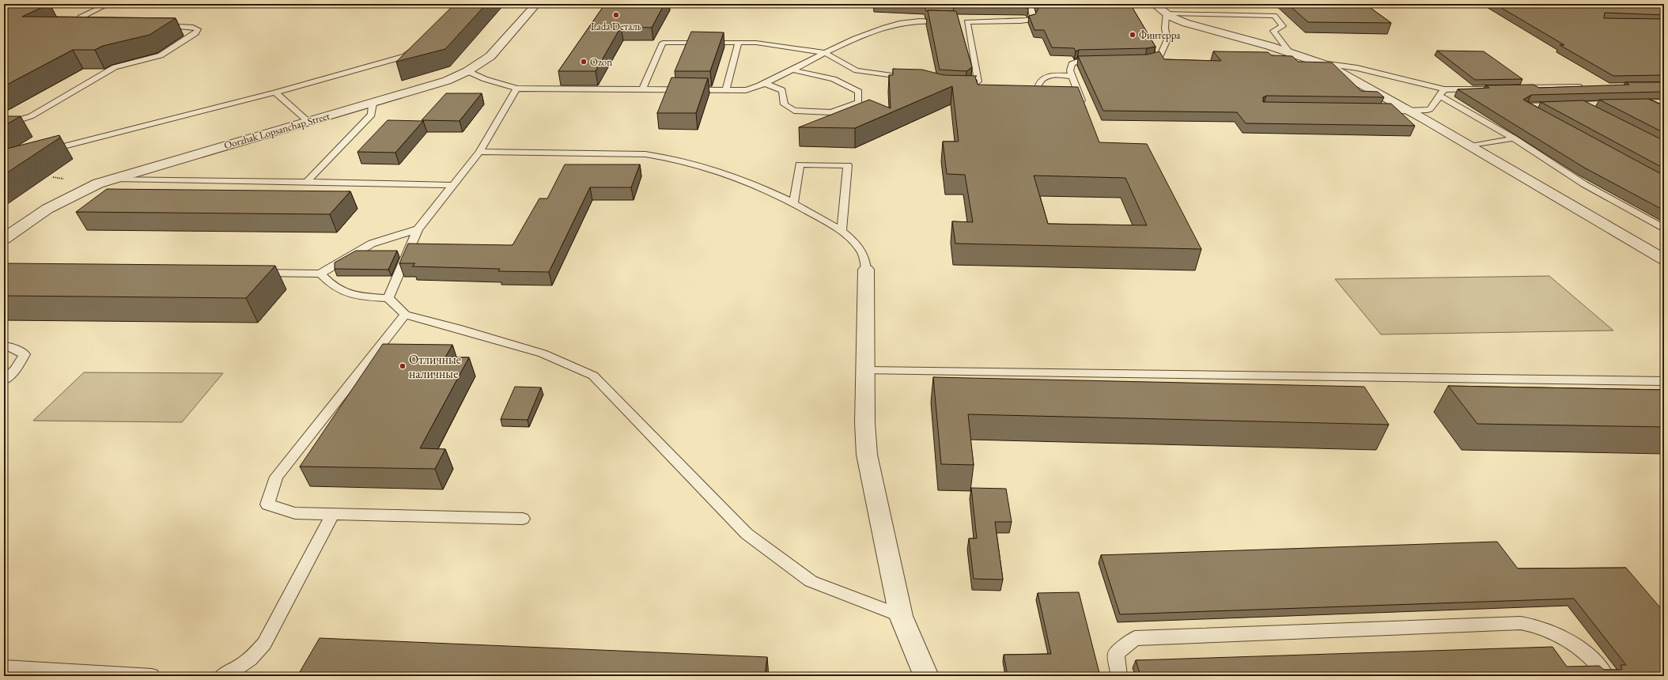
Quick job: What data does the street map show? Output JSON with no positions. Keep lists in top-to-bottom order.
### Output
{
  "streets": {
    "street": ["Oorzhak Lopsanchap Street"]
  },
  "places": [
    "Lada Dеталь",
    "Финтерра",
    "Ozon",
    "Отличные наличные"
  ]
}
